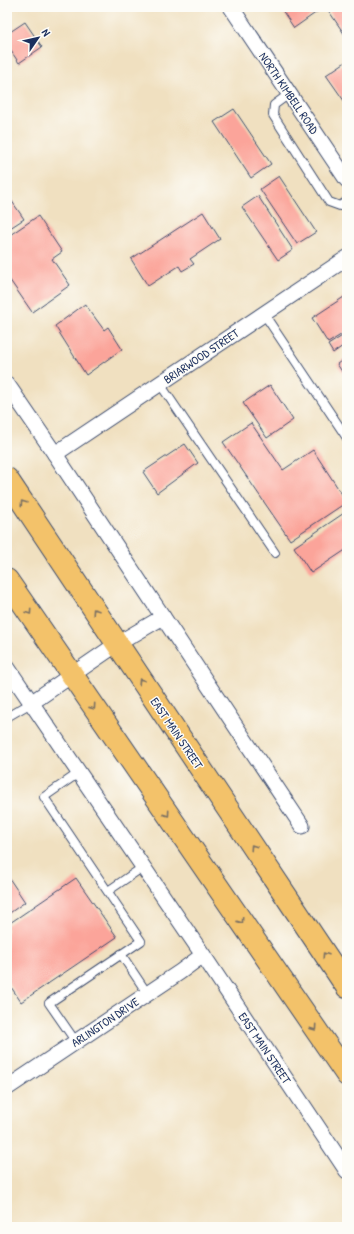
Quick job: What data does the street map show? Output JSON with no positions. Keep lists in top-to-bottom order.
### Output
{
  "streets": {
    "highway": ["EAST MAIN STREET"],
    "street": ["NORTH KIMBELL ROAD", "BRIARWOOD STREET", "ARLINGTON DRIVE"]
  },
  "crossings": [
    ["EAST MAIN STREET", "ARLINGTON DRIVE"]
  ],
  "north": "top right"
}
